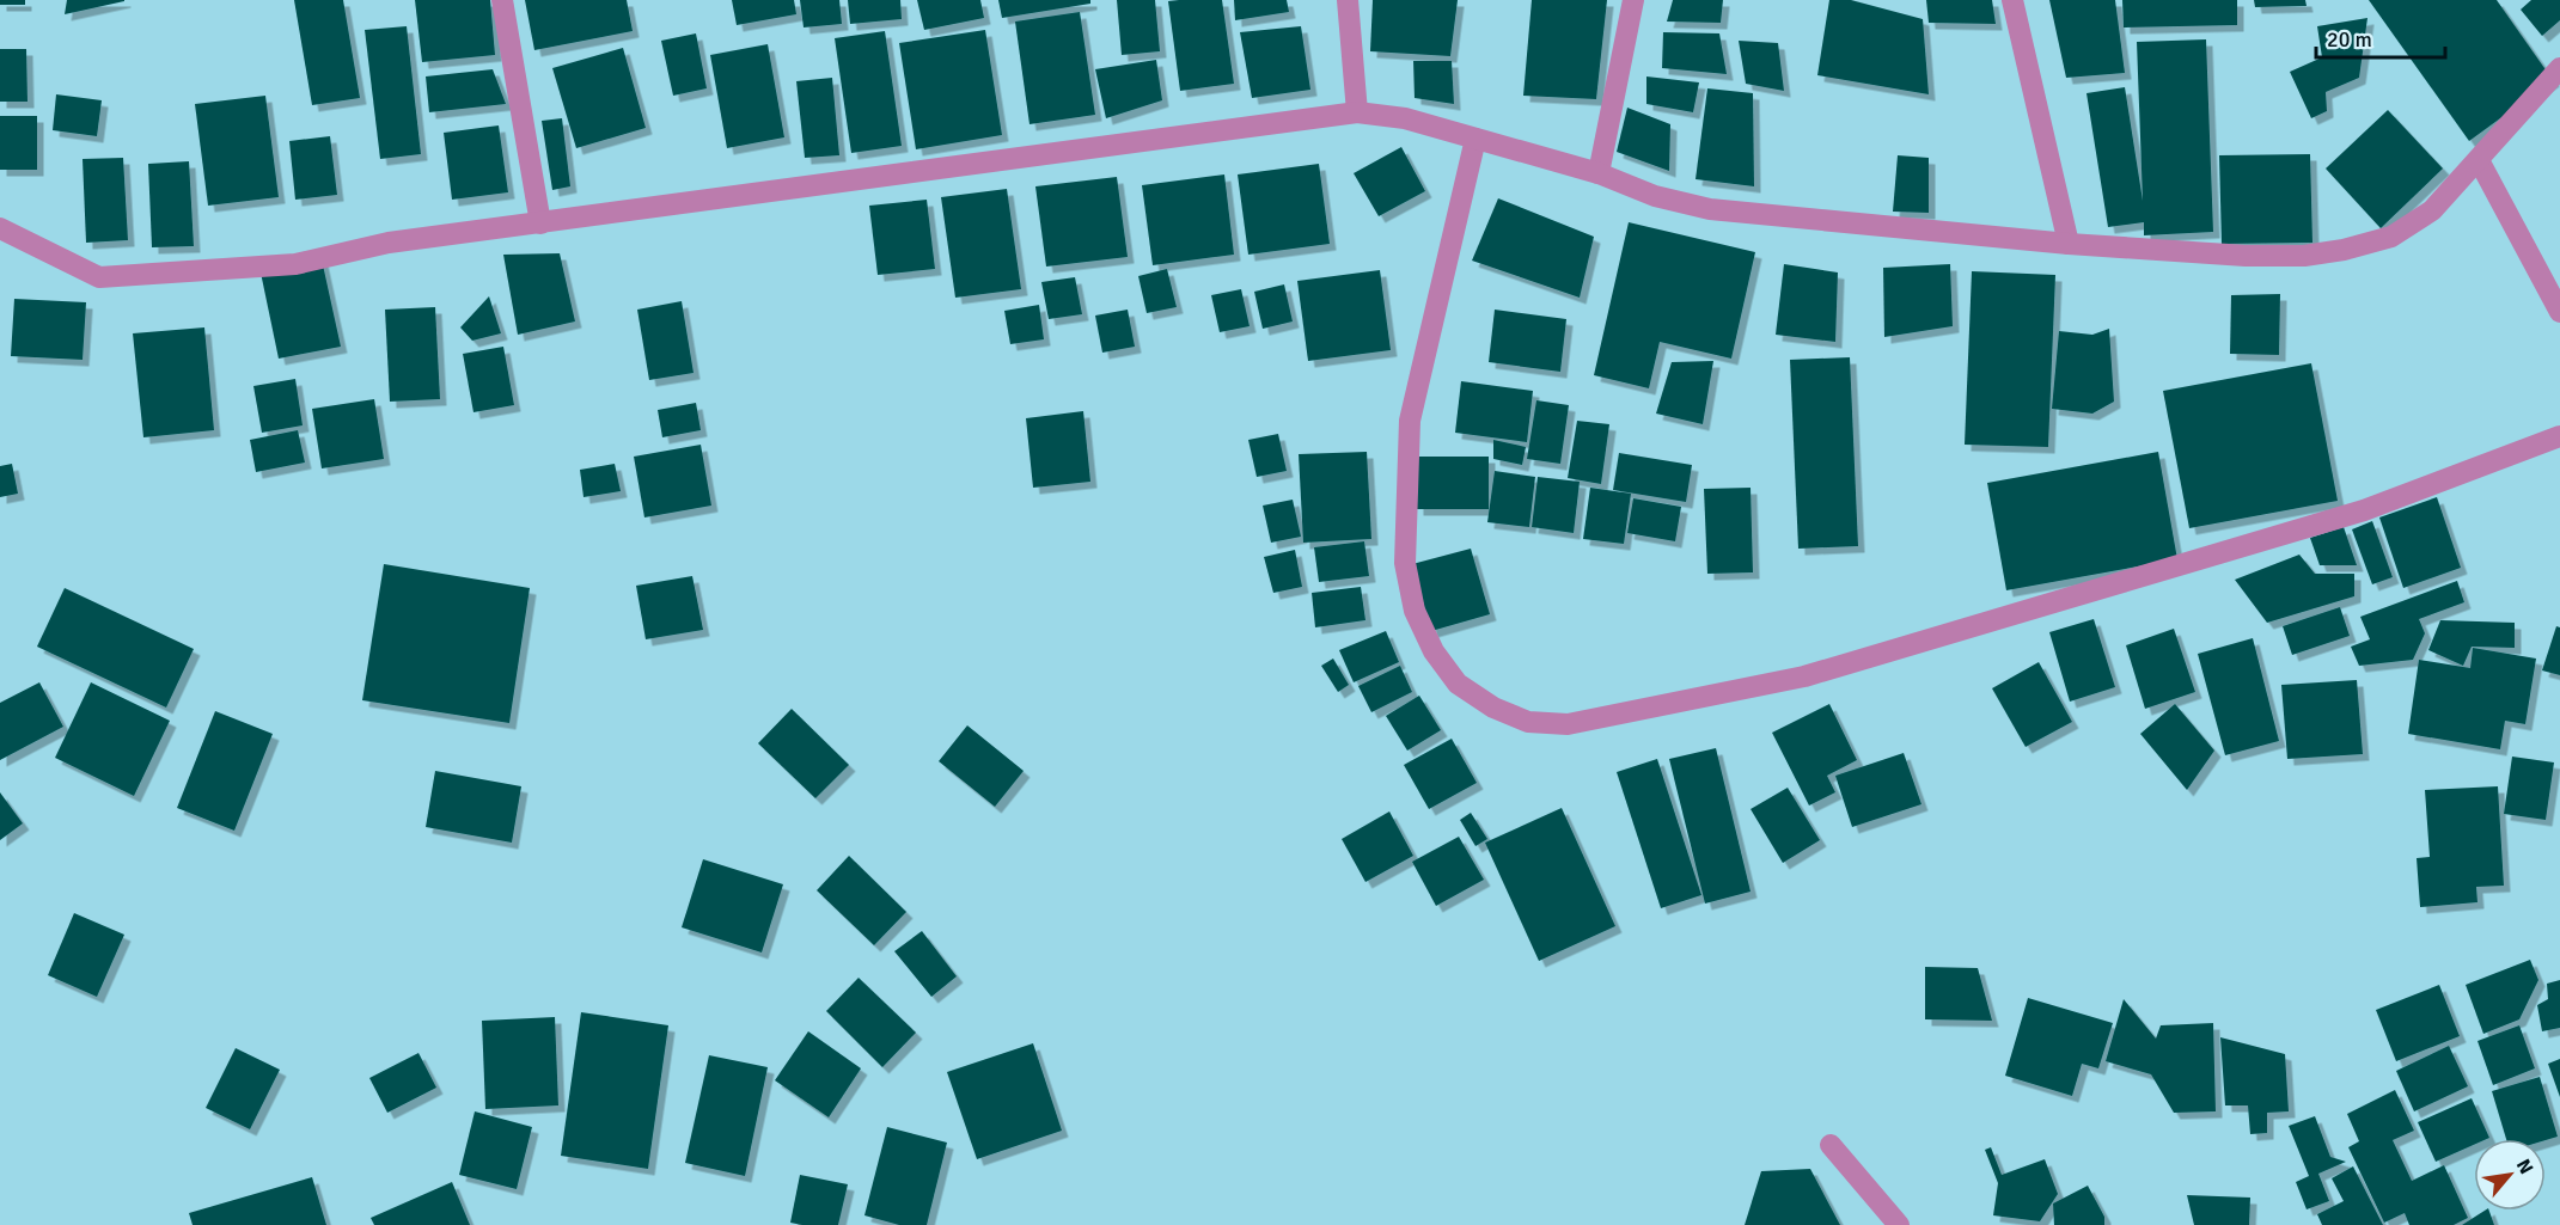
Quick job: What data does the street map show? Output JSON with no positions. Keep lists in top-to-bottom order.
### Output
{
  "scale_bar": "20 m",
  "north": "top right"
}
